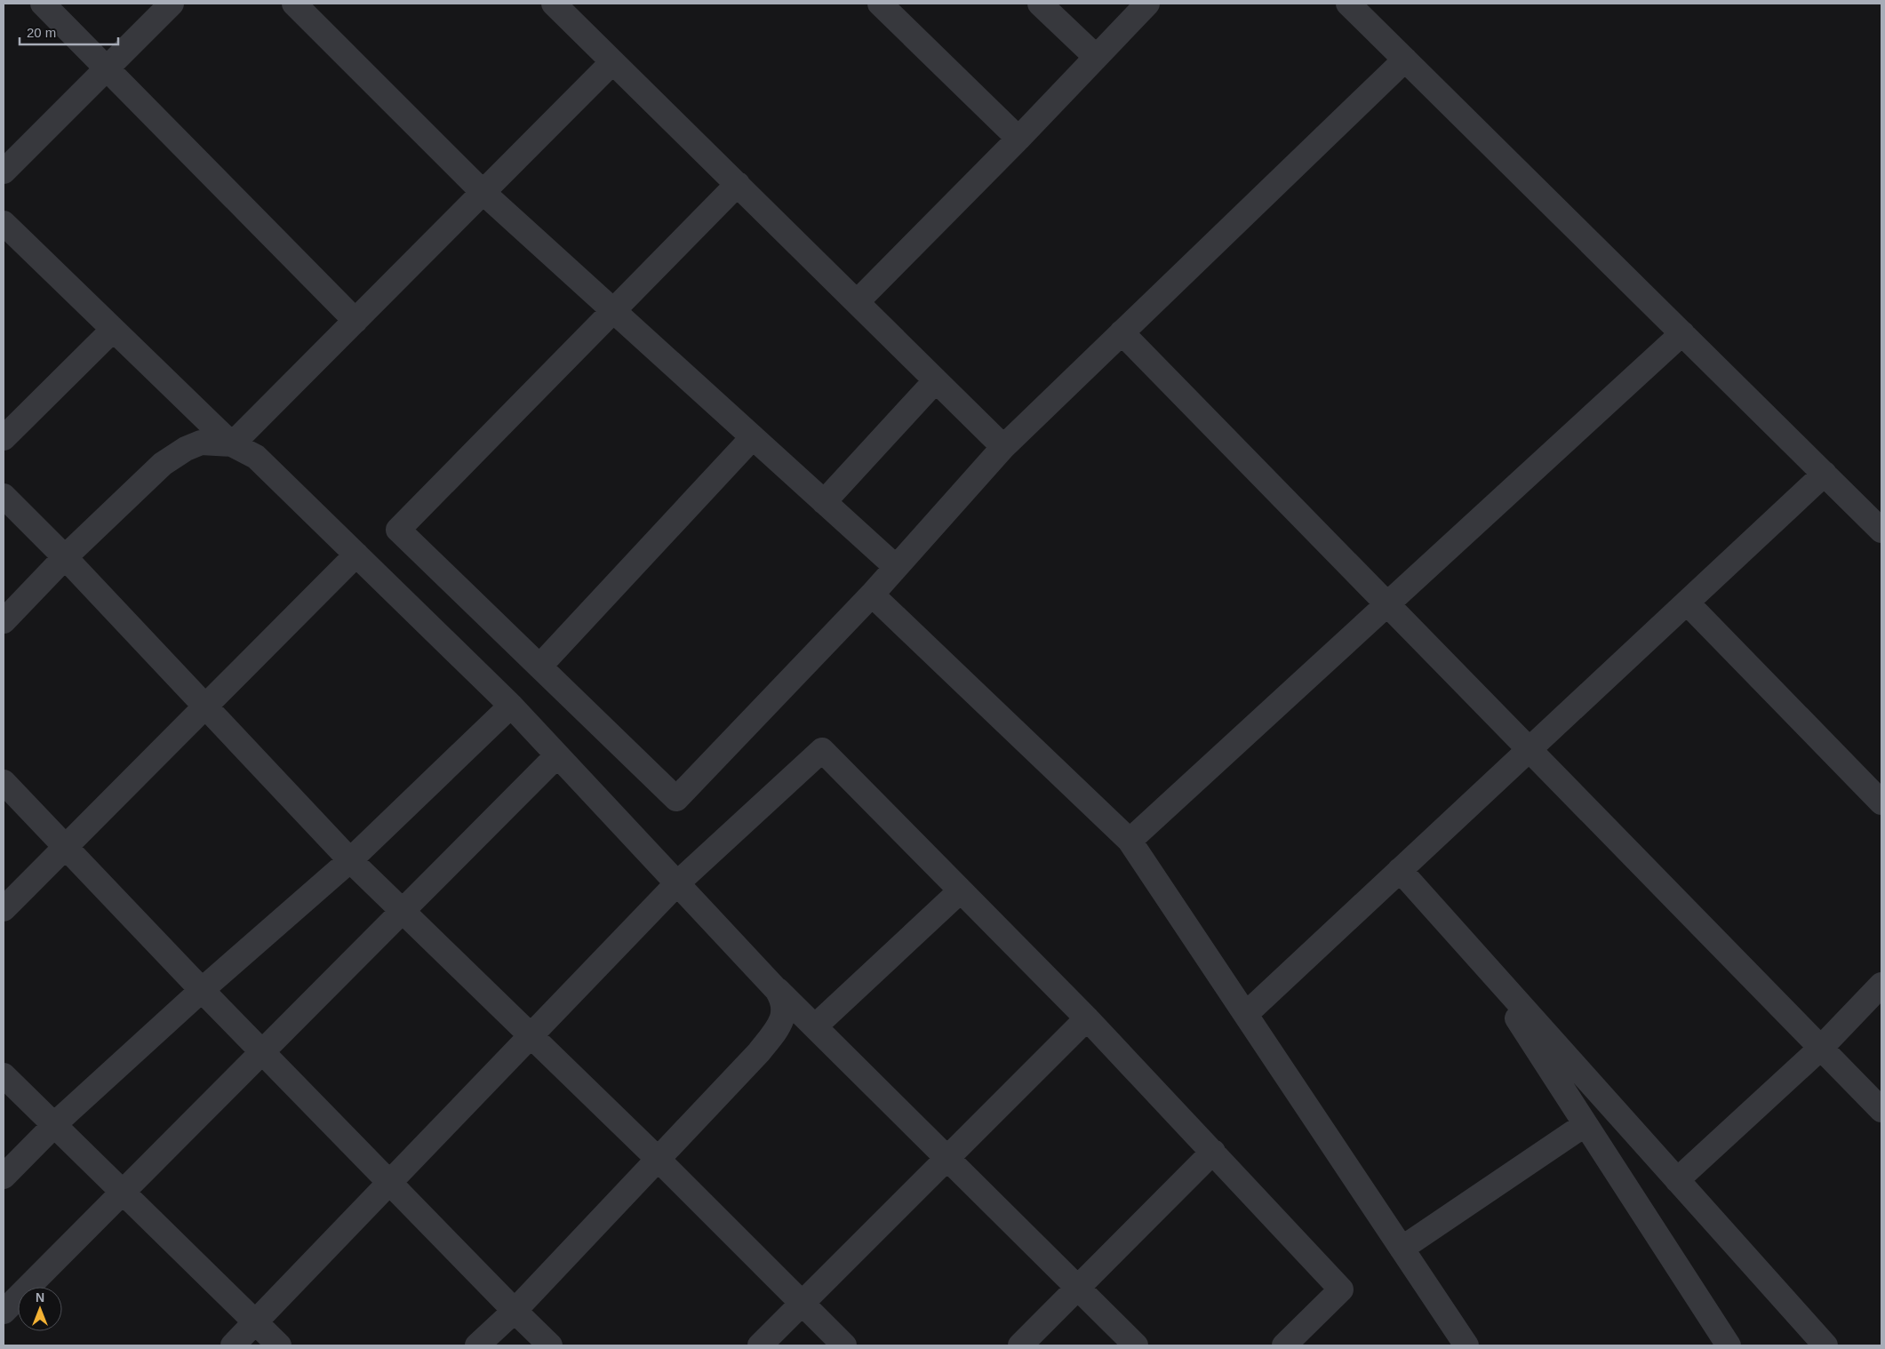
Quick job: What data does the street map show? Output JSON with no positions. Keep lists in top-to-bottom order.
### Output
{
  "scale_bar": "20 m",
  "north": "top"
}
